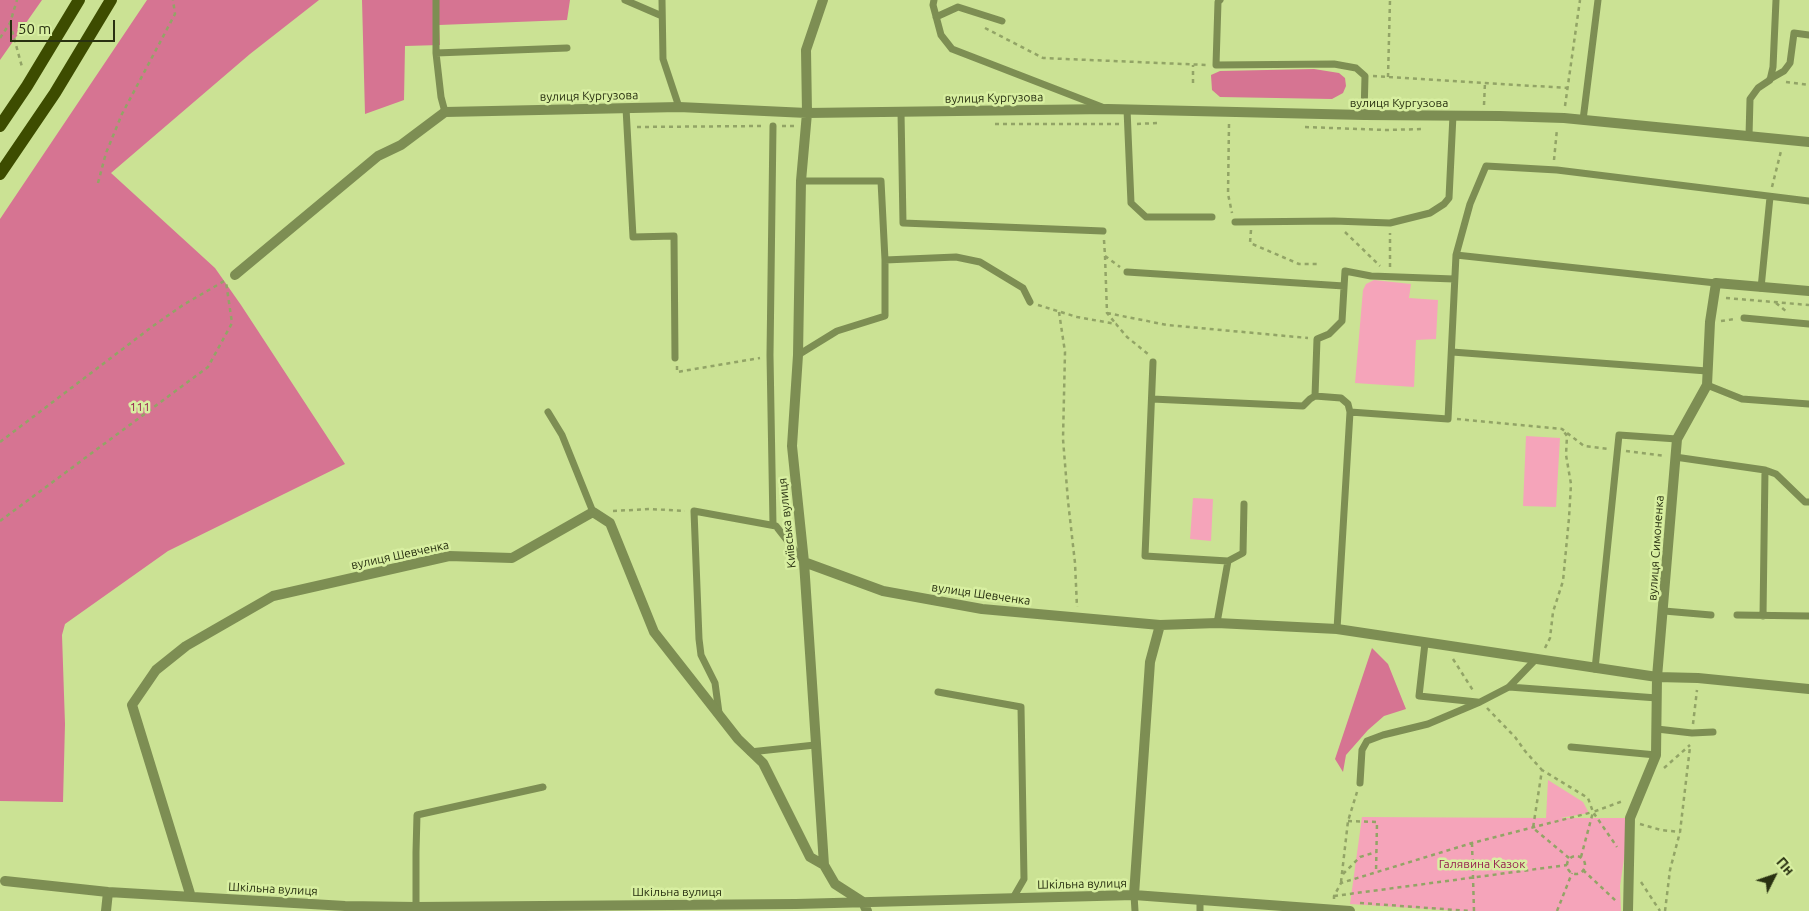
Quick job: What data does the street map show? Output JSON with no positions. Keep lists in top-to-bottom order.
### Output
{
  "streets": {
    "street": [
      "вулиця Кургузова",
      "Київська вулиця",
      "вулиця Симоненка",
      "вулиця Шевченка",
      "Шкільна вулиця"
    ]
  },
  "crossings": [
    ["вулиця Кургузова", "Київська вулиця"],
    ["Київська вулиця", "вулиця Шевченка"],
    ["Київська вулиця", "Шкільна вулиця"],
    ["вулиця Симоненка", "вулиця Шевченка"],
    ["вулиця Шевченка", "Шкільна вулиця"]
  ],
  "parks": ["111", "Галявина Казок"],
  "scale_bar": "50 m",
  "north": "top right"
}
